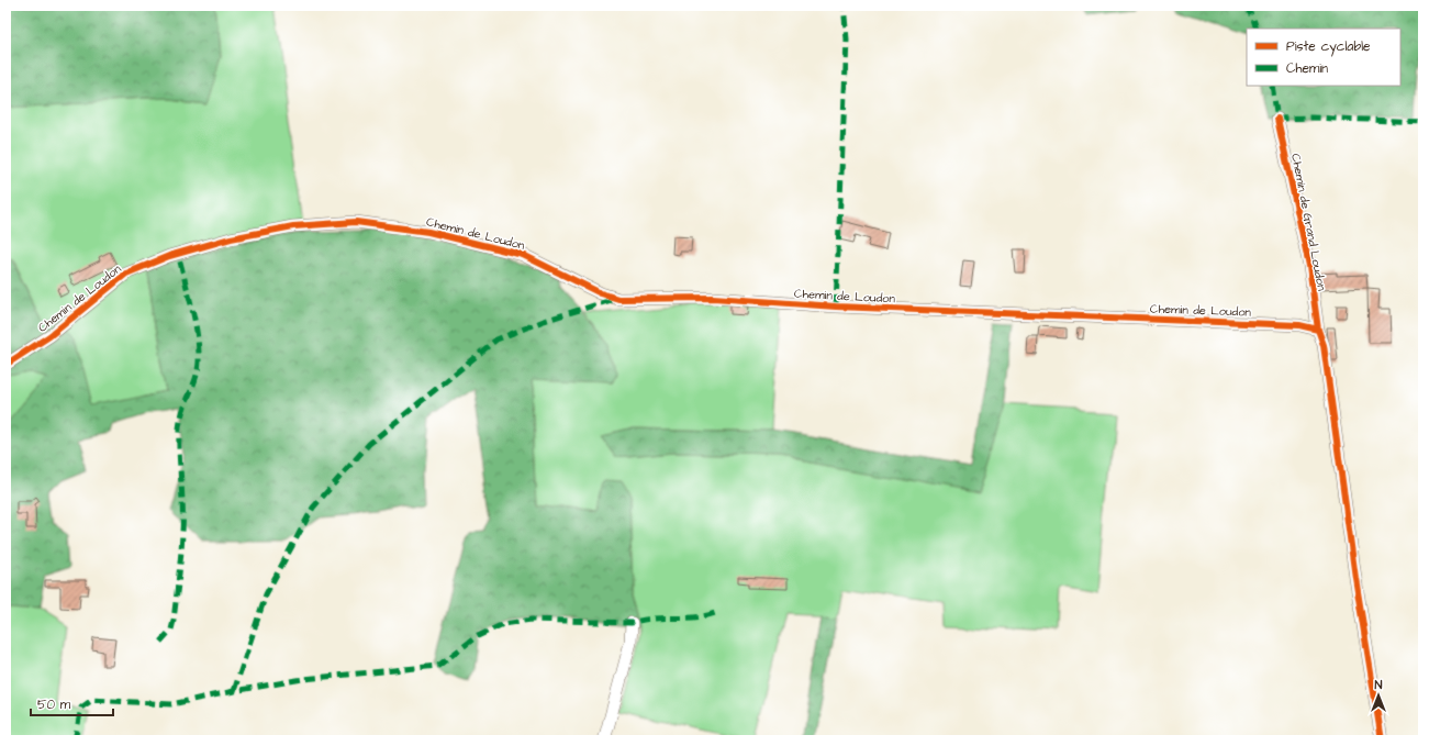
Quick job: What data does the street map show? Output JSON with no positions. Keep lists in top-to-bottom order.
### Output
{
  "streets": {
    "street": ["Chemin de Grand Loudon", "Chemin de Loudon"]
  },
  "crossings": [
    ["Chemin de Grand Loudon", "Chemin de Loudon"]
  ],
  "legend": ["Piste cyclable", "Chemin"],
  "scale_bar": "50 m",
  "north": "top"
}
